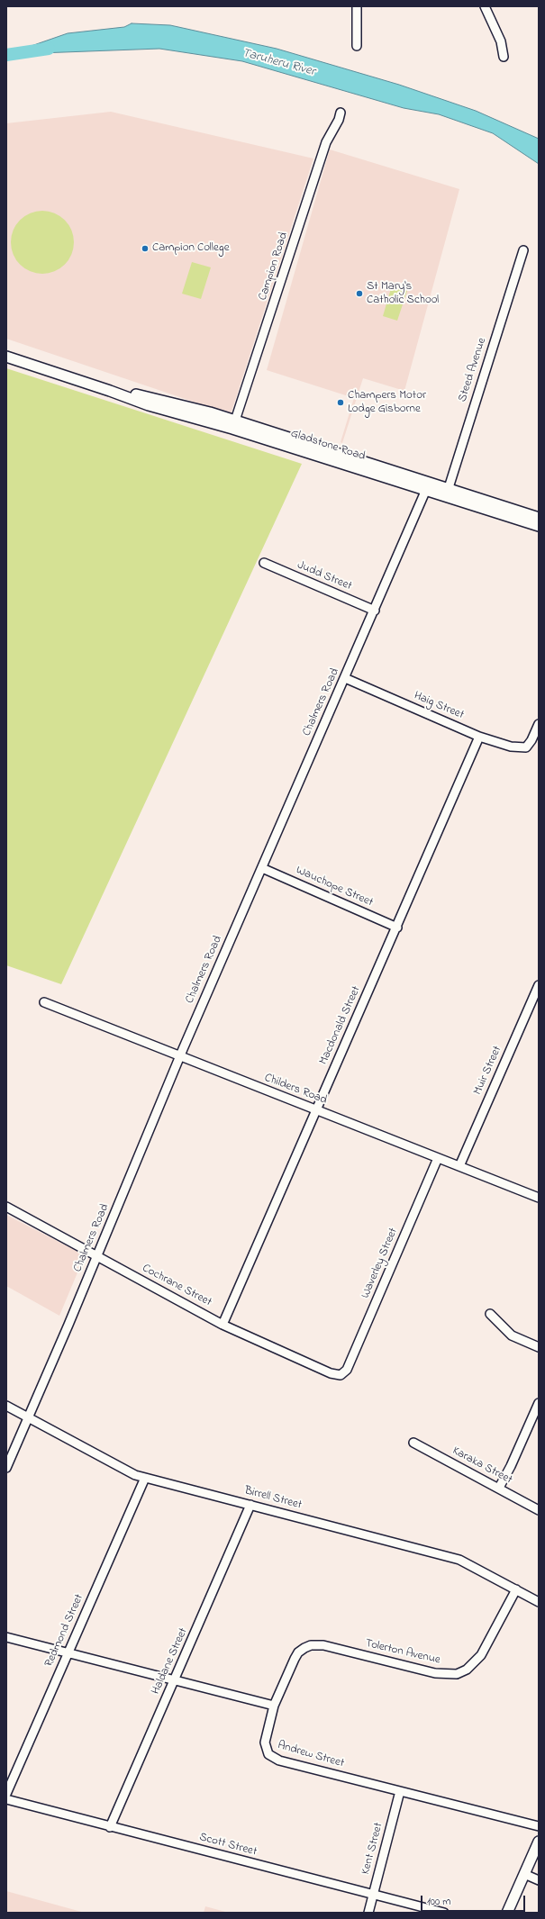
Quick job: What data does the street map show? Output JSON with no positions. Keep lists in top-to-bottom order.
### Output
{
  "streets": {
    "main road": ["Gladstone Road"],
    "street": [
      "Campion Road",
      "Steed Avenue",
      "Judd Street",
      "Chalmers Road",
      "Haig Street",
      "Wauchope Street",
      "Macdonald Street",
      "Muir Street",
      "Childers Road",
      "Waverley Street",
      "Cochrane Street",
      "Karaka Street",
      "Birrell Street",
      "Redmond Street",
      "Tolerton Avenue",
      "Haldane Street",
      "Andrew Street",
      "Scott Street",
      "Kent Street"
    ]
  },
  "crossings": [
    ["Campion Road", "Gladstone Road"],
    ["Steed Avenue", "Gladstone Road"],
    ["Gladstone Road", "Chalmers Road"],
    ["Judd Street", "Chalmers Road"],
    ["Chalmers Road", "Haig Street"],
    ["Chalmers Road", "Wauchope Street"],
    ["Chalmers Road", "Childers Road"],
    ["Chalmers Road", "Cochrane Street"],
    ["Chalmers Road", "Birrell Street"],
    ["Haig Street", "Macdonald Street"],
    ["Wauchope Street", "Macdonald Street"],
    ["Macdonald Street", "Childers Road"],
    ["Macdonald Street", "Cochrane Street"],
    ["Muir Street", "Childers Road"],
    ["Childers Road", "Waverley Street"],
    ["Waverley Street", "Cochrane Street"],
    ["Birrell Street", "Redmond Street"],
    ["Birrell Street", "Tolerton Avenue"],
    ["Birrell Street", "Haldane Street"],
    ["Tolerton Avenue", "Andrew Street"],
    ["Haldane Street", "Scott Street"],
    ["Andrew Street", "Kent Street"],
    ["Scott Street", "Kent Street"]
  ],
  "water": ["Taruheru River"],
  "places": ["Campion College", "St Mary's Catholic School", "Champers Motor Lodge Gisborne"],
  "scale_bar": "100 m"
}
